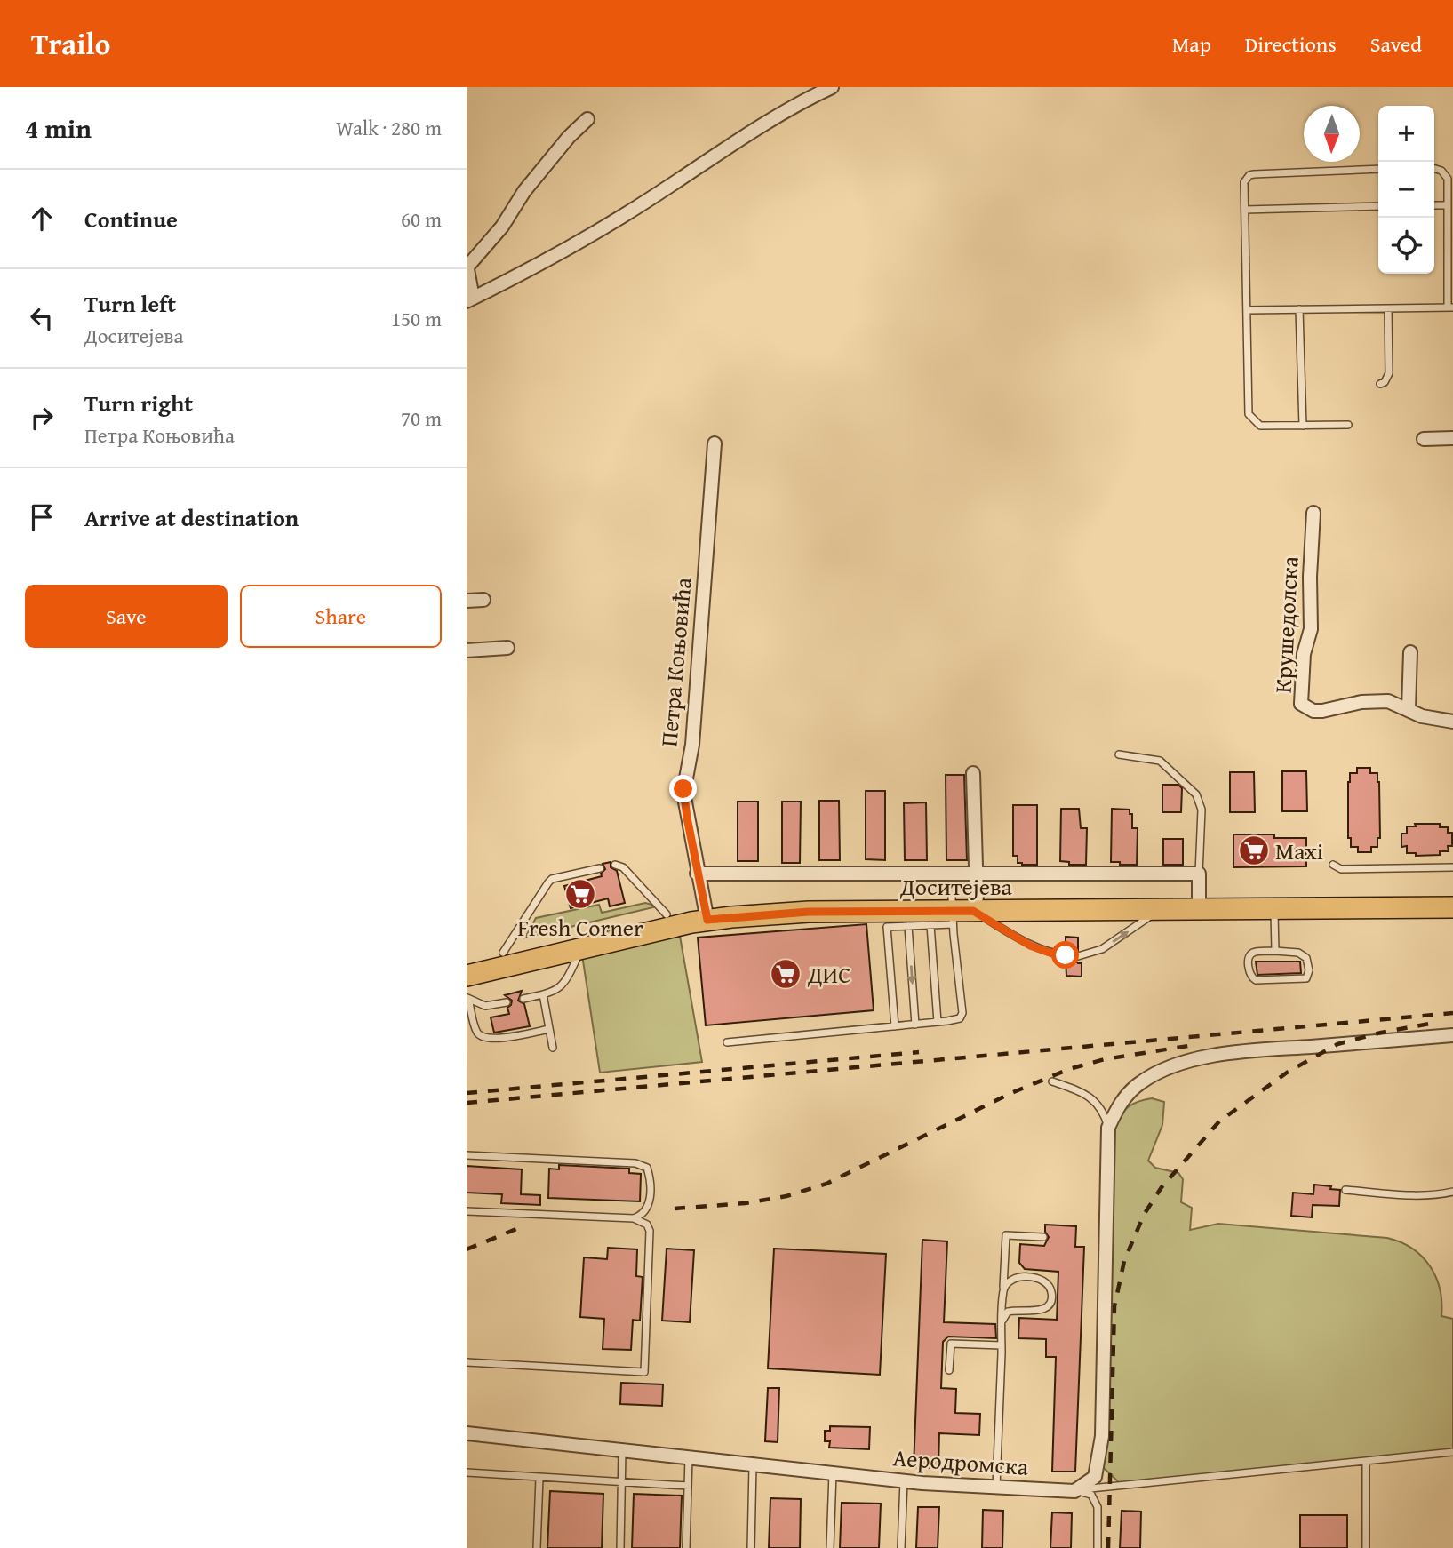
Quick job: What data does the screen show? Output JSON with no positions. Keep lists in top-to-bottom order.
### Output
{
  "streets": {
    "main road": ["Доситејева"],
    "street": ["Крушедолска", "Петра Коњовића", "Аеродромска"]
  },
  "crossings": [
    ["Петра Коњовића", "Доситејева"]
  ],
  "places": {
    "supermarket": ["Maxi", "Fresh Corner", "ДИС"]
  },
  "north": "bottom",
  "page": {
    "header": "Trailo",
    "nav": ["Map", "Directions", "Saved"],
    "heading": ["4 min", "Walk · 280 m"],
    "map_buttons": ["+", "−"],
    "list": [
      ["Continue", "60 m"],
      ["Turn left", "Доситејева", "150 m"],
      ["Turn right", "Петра Коњовића", "70 m"],
      "Arrive at destination"
    ],
    "buttons": ["Save", "Share"]
  }
}
